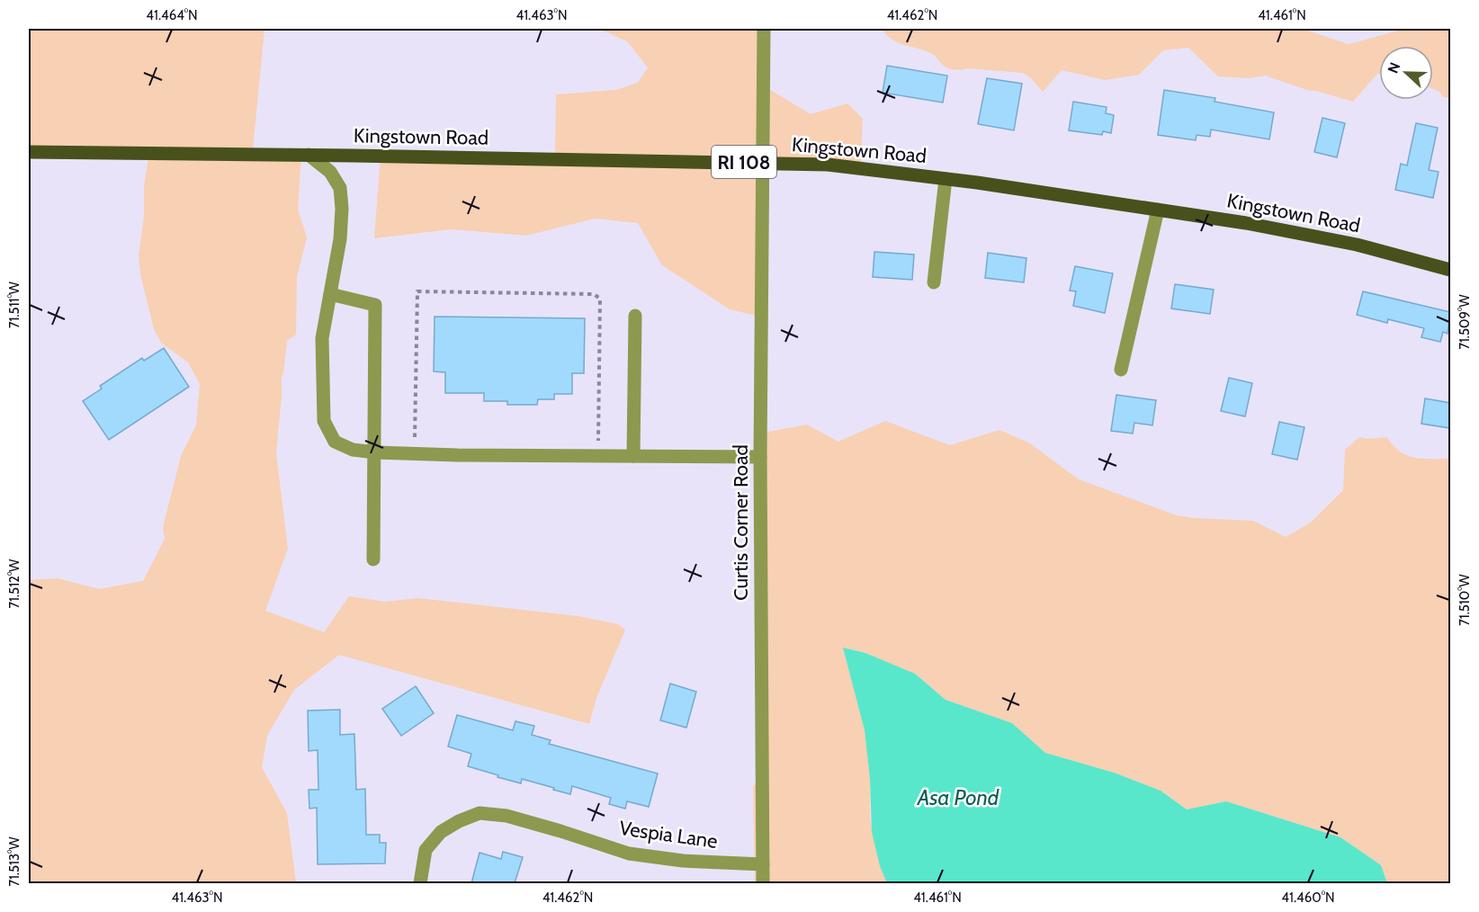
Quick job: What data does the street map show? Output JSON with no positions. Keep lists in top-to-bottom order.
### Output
{
  "streets": {
    "main road": ["Kingstown Road", "RI 108"],
    "street": ["Curtis Corner Road", "Vespia Lane"]
  },
  "crossings": [
    ["Kingstown Road", "Curtis Corner Road"],
    ["Curtis Corner Road", "Vespia Lane"]
  ],
  "water": ["Asa Pond"],
  "north": "left",
  "coordinates": [
    "41.464°N",
    "41.463°N",
    "41.462°N",
    "41.461°N",
    "71.511°W",
    "71.509°W",
    "71.512°W",
    "71.510°W",
    "71.513°W",
    "41.460°N"
  ]
}
